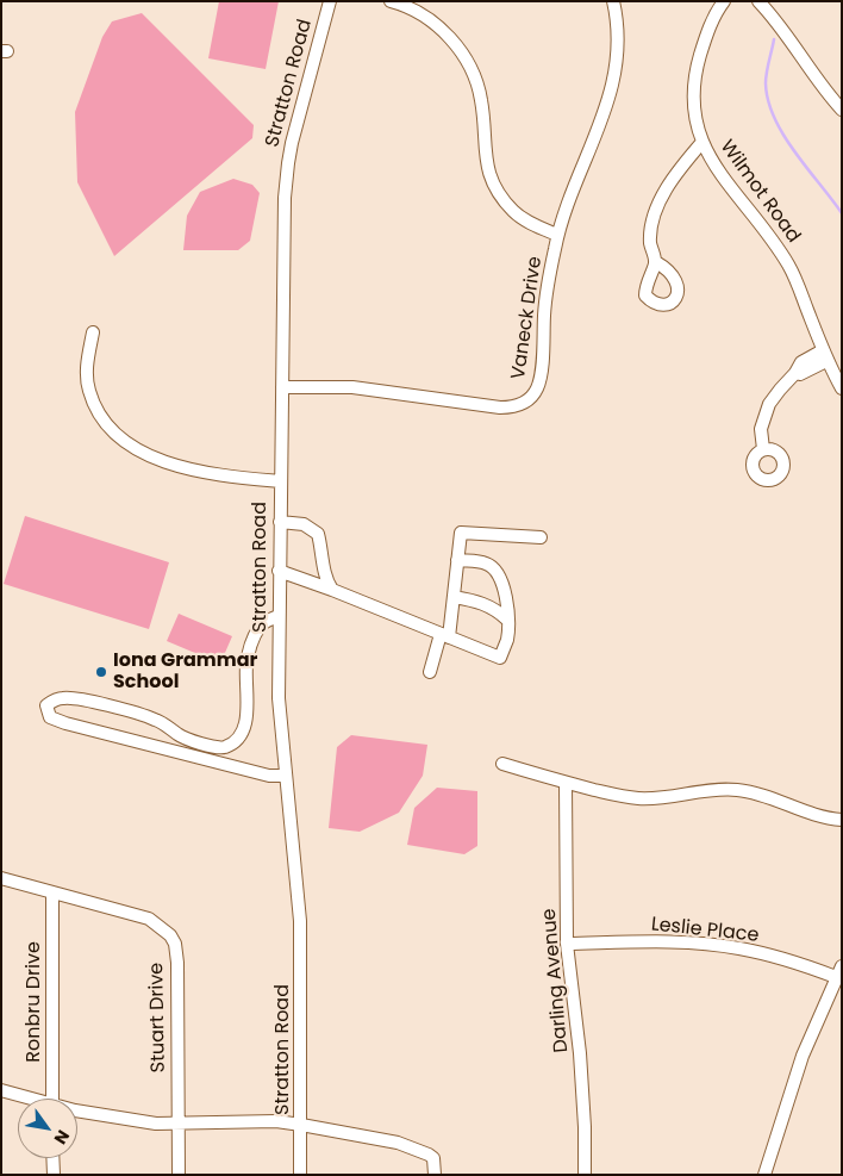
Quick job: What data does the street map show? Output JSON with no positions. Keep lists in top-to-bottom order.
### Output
{
  "streets": {
    "street": [
      "Stratton Road",
      "Wilmot Road",
      "Vaneck Drive",
      "Leslie Place",
      "Darling Avenue",
      "Ronbru Drive",
      "Stuart Drive"
    ]
  },
  "crossings": [
    ["Stratton Road", "Vaneck Drive"],
    ["Leslie Place", "Darling Avenue"],
    ["Ronbru Drive", "Stuart Drive"]
  ],
  "places": ["Iona Grammar School"],
  "north": "bottom right"
}
